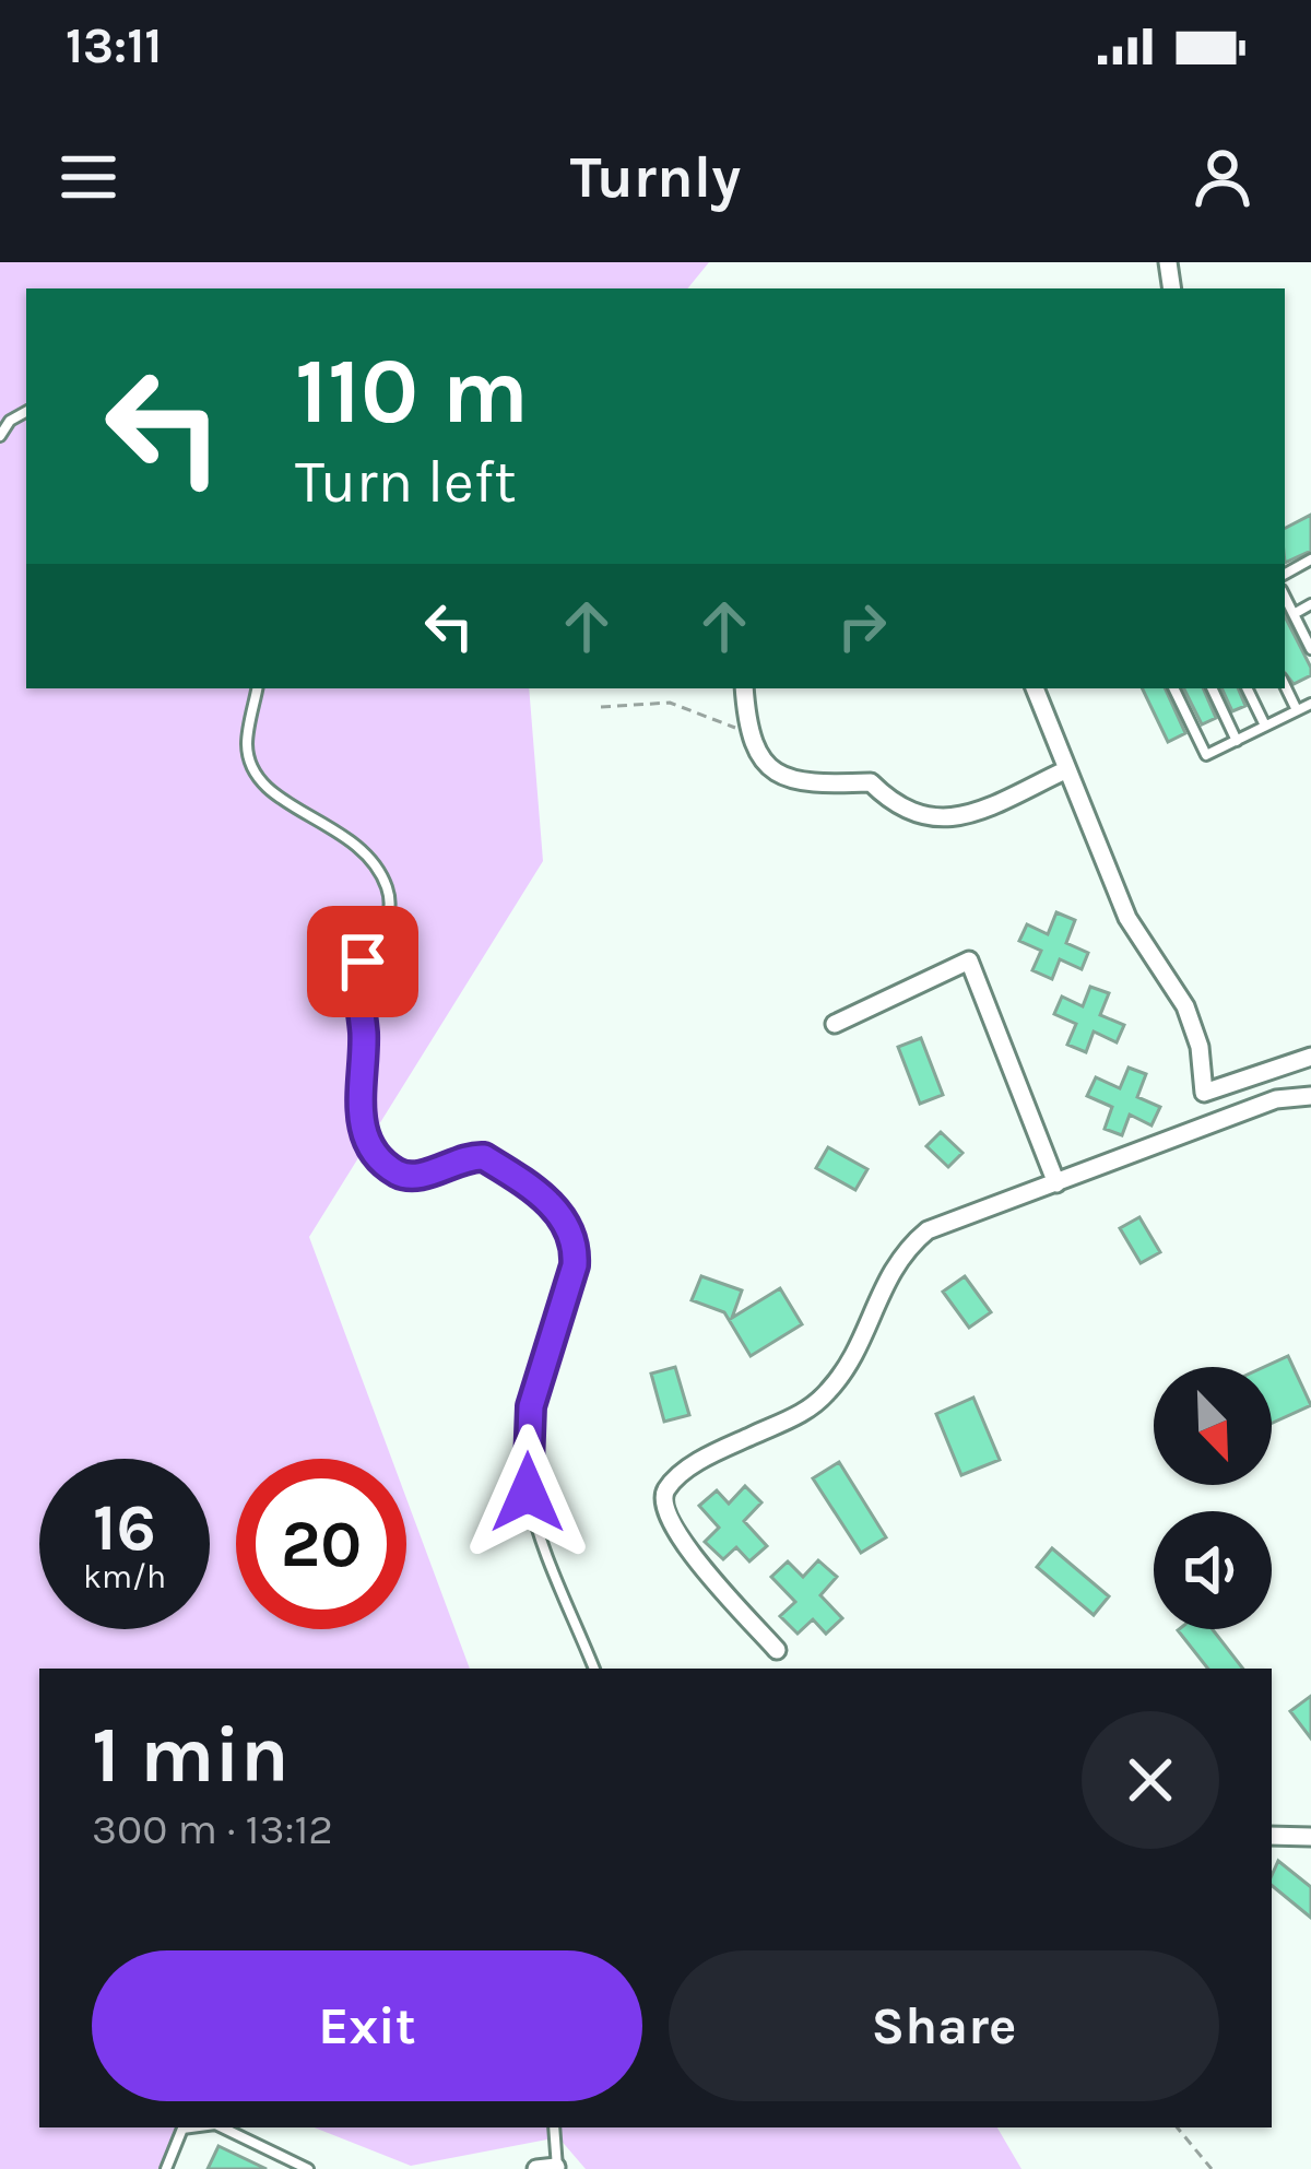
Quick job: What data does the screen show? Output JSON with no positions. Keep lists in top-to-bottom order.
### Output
{
  "north": "bottom right",
  "page": {
    "status": "13:11",
    "header": "Turnly",
    "turn": ["110 m", "Turn left"],
    "speed": "16 km/h",
    "limit": "20",
    "heading": ["1 min", "300 m · 13:12"],
    "buttons": ["Exit", "Share"]
  }
}
